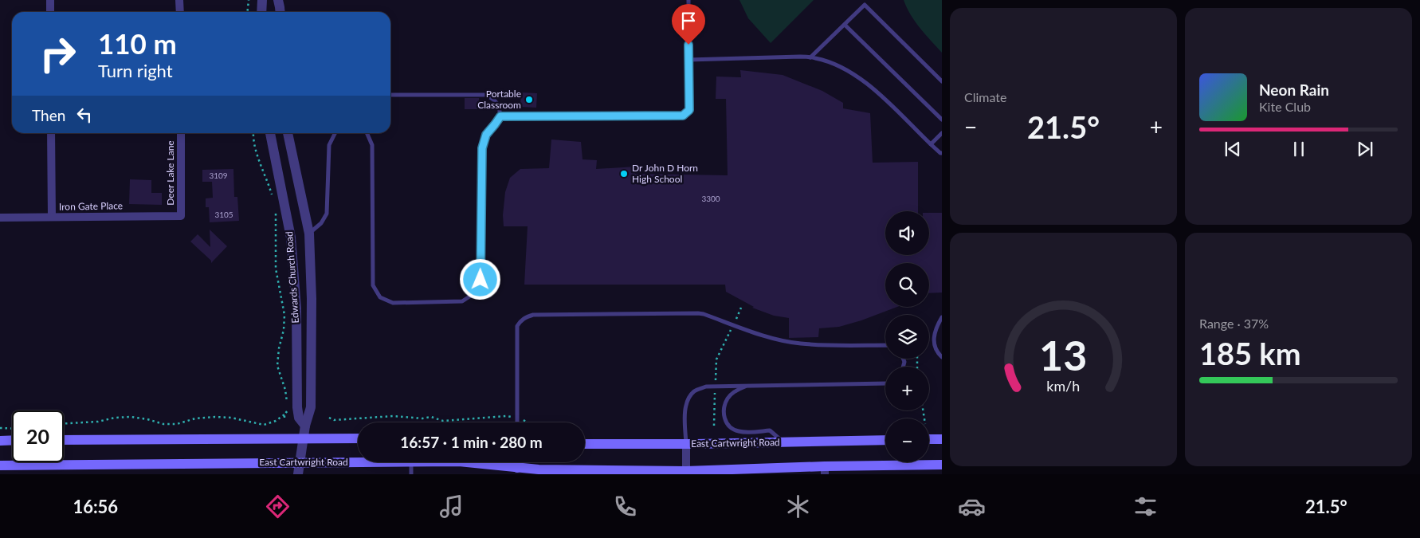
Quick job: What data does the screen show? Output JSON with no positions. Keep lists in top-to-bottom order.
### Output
{
  "streets": {
    "main road": ["East Cartwright Road"],
    "street": ["Deer Lake Lane", "Iron Gate Place", "Edwards Church Road"]
  },
  "crossings": [
    ["Deer Lake Lane", "Iron Gate Place"],
    ["Edwards Church Road", "East Cartwright Road"]
  ],
  "places": ["Portable Classroom", "Dr John D Horn High School"],
  "house_numbers": ["3109", "3300", "3105"],
  "page": {
    "tile": [
      "Climate",
      ["Range · 37%", "185 km"]
    ],
    "turn": ["110 m", "Turn right"],
    "song": ["Neon Rain", "Kite Club"],
    "then": "Then",
    "heat": ["−", "21.5°", "+"],
    "map_buttons": ["+", "−"],
    "limit": "20",
    "trip": "16:57 · 1 min · 280 m",
    "tabs": ["16:56", "21.5°"],
    "gauge": ["13", "km/h"]
  }
}
